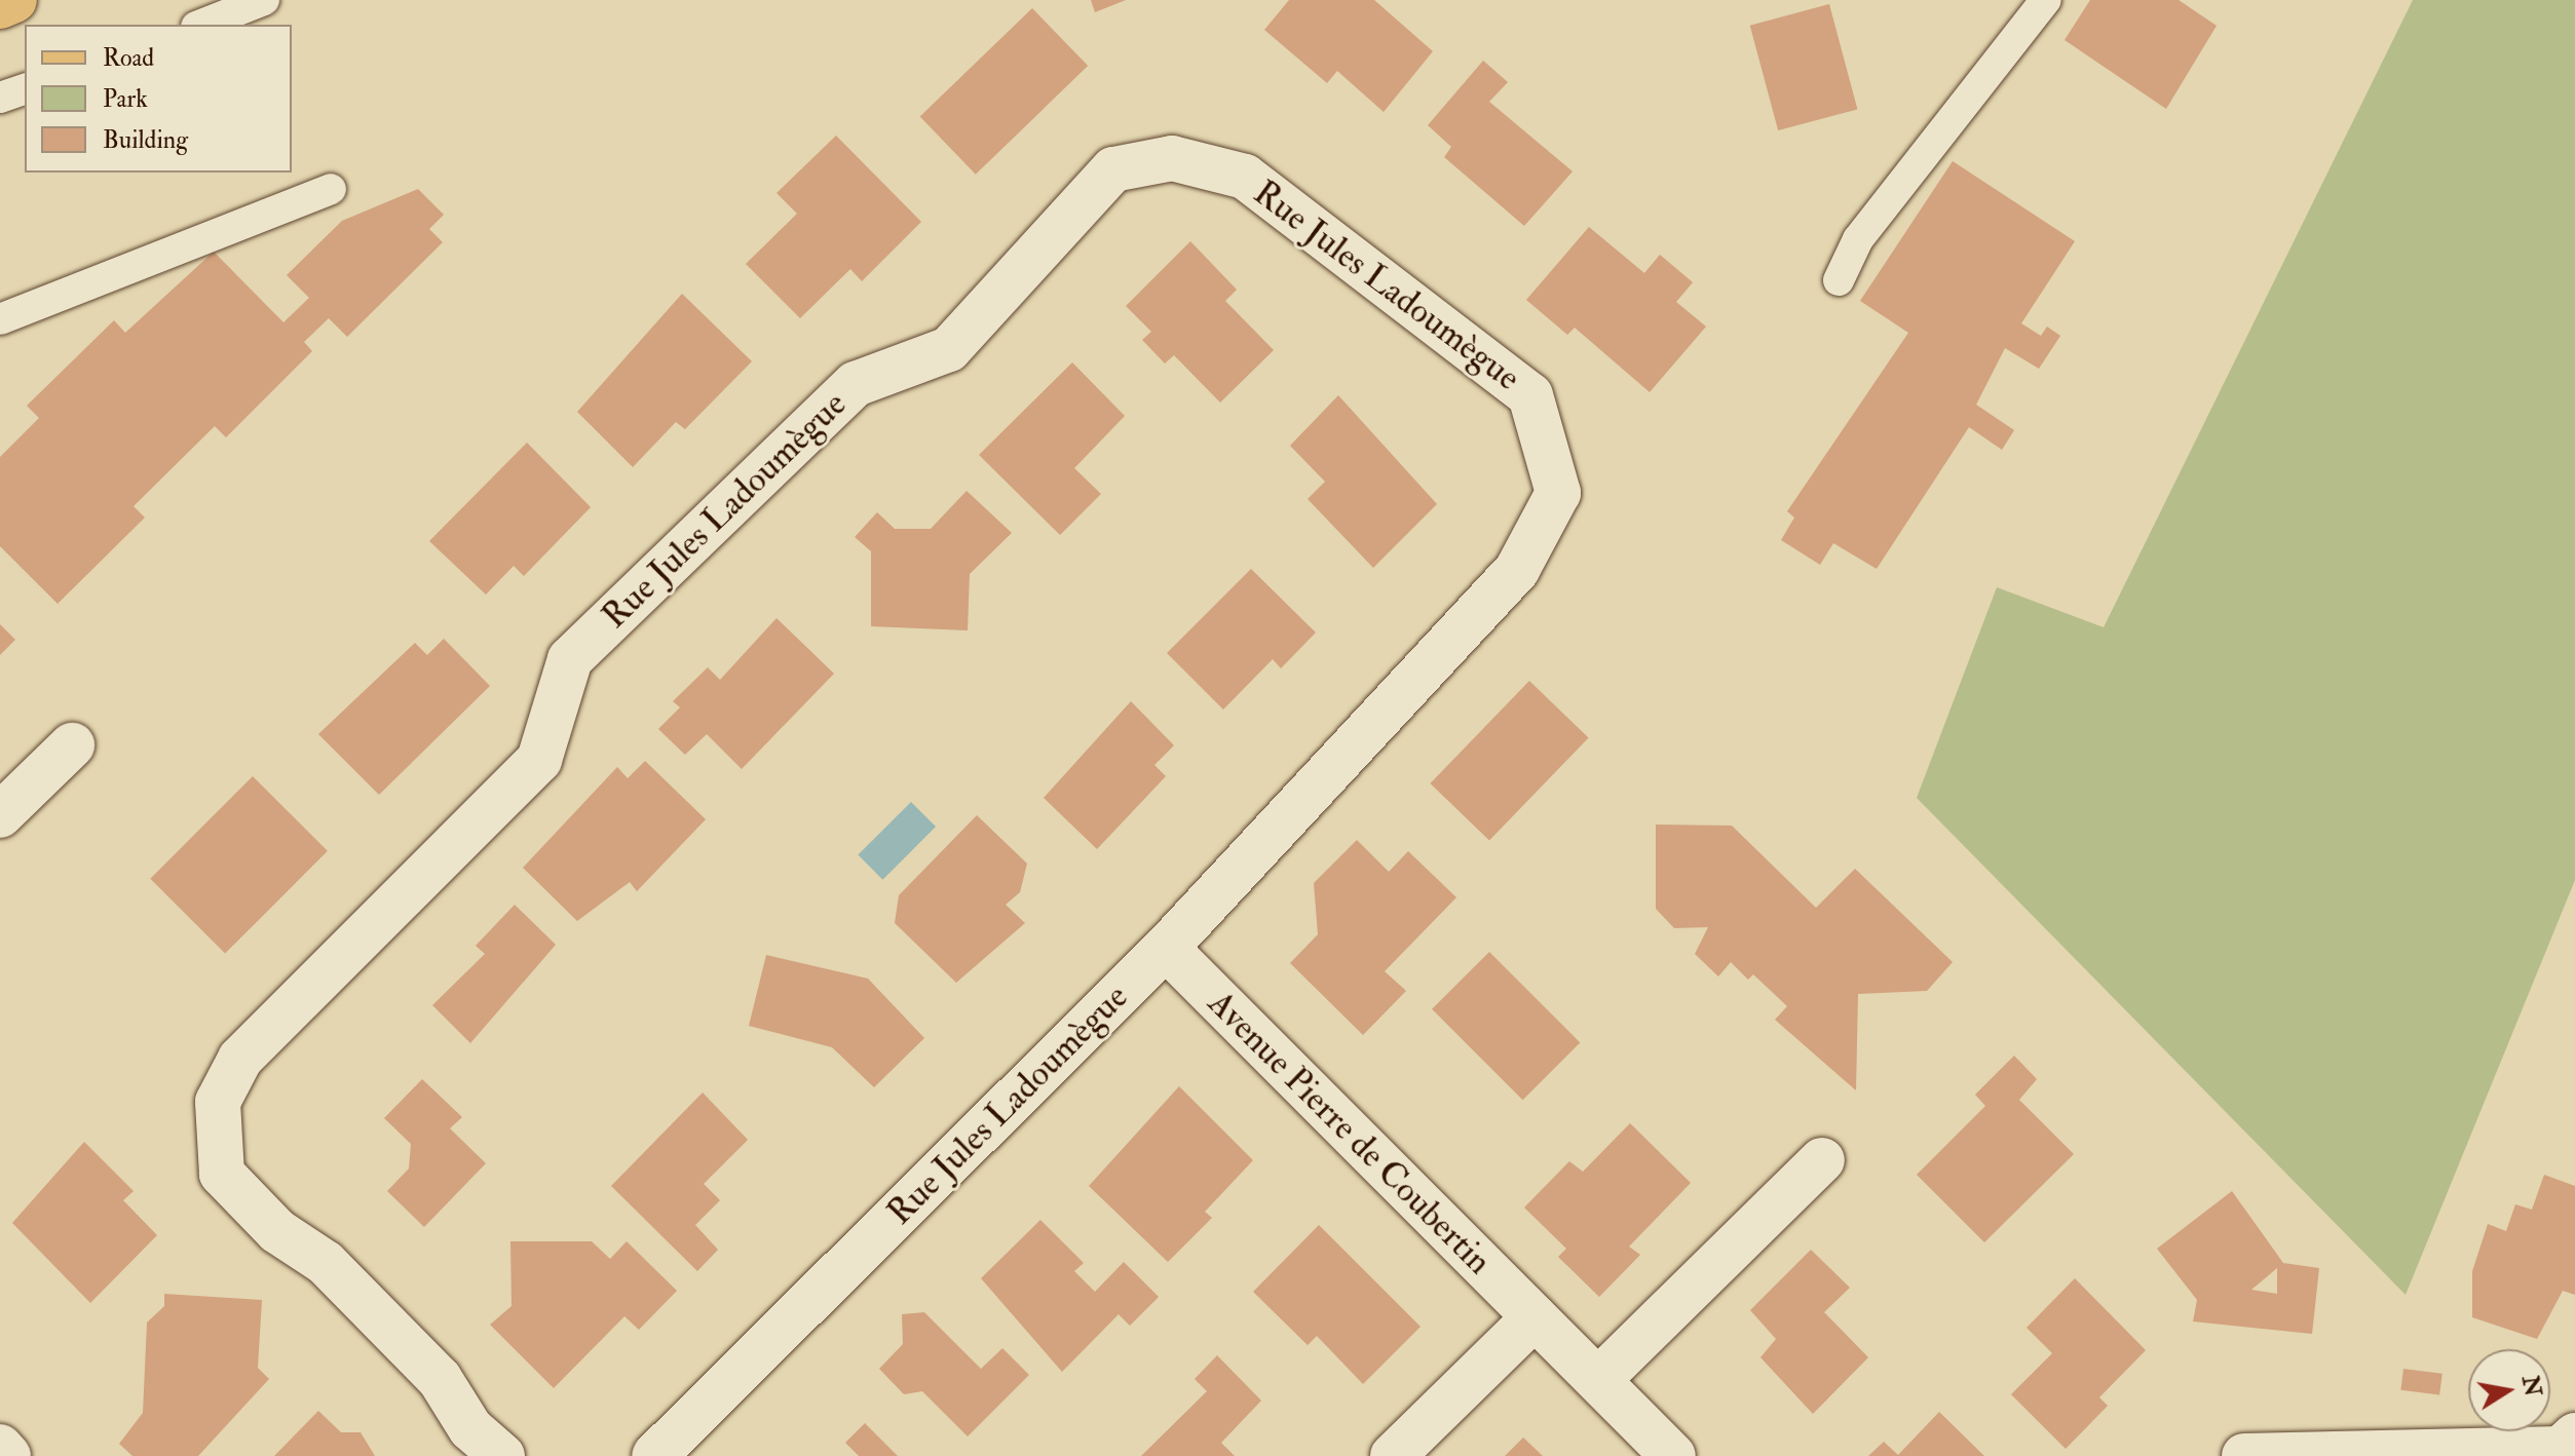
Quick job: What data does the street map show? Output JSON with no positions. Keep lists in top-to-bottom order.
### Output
{
  "streets": {
    "street": ["Rue Jules Ladoumègue", "Avenue Pierre de Coubertin"]
  },
  "crossings": [
    ["Rue Jules Ladoumègue", "Avenue Pierre de Coubertin"]
  ],
  "legend": ["Road", "Park", "Building"],
  "north": "right"
}
